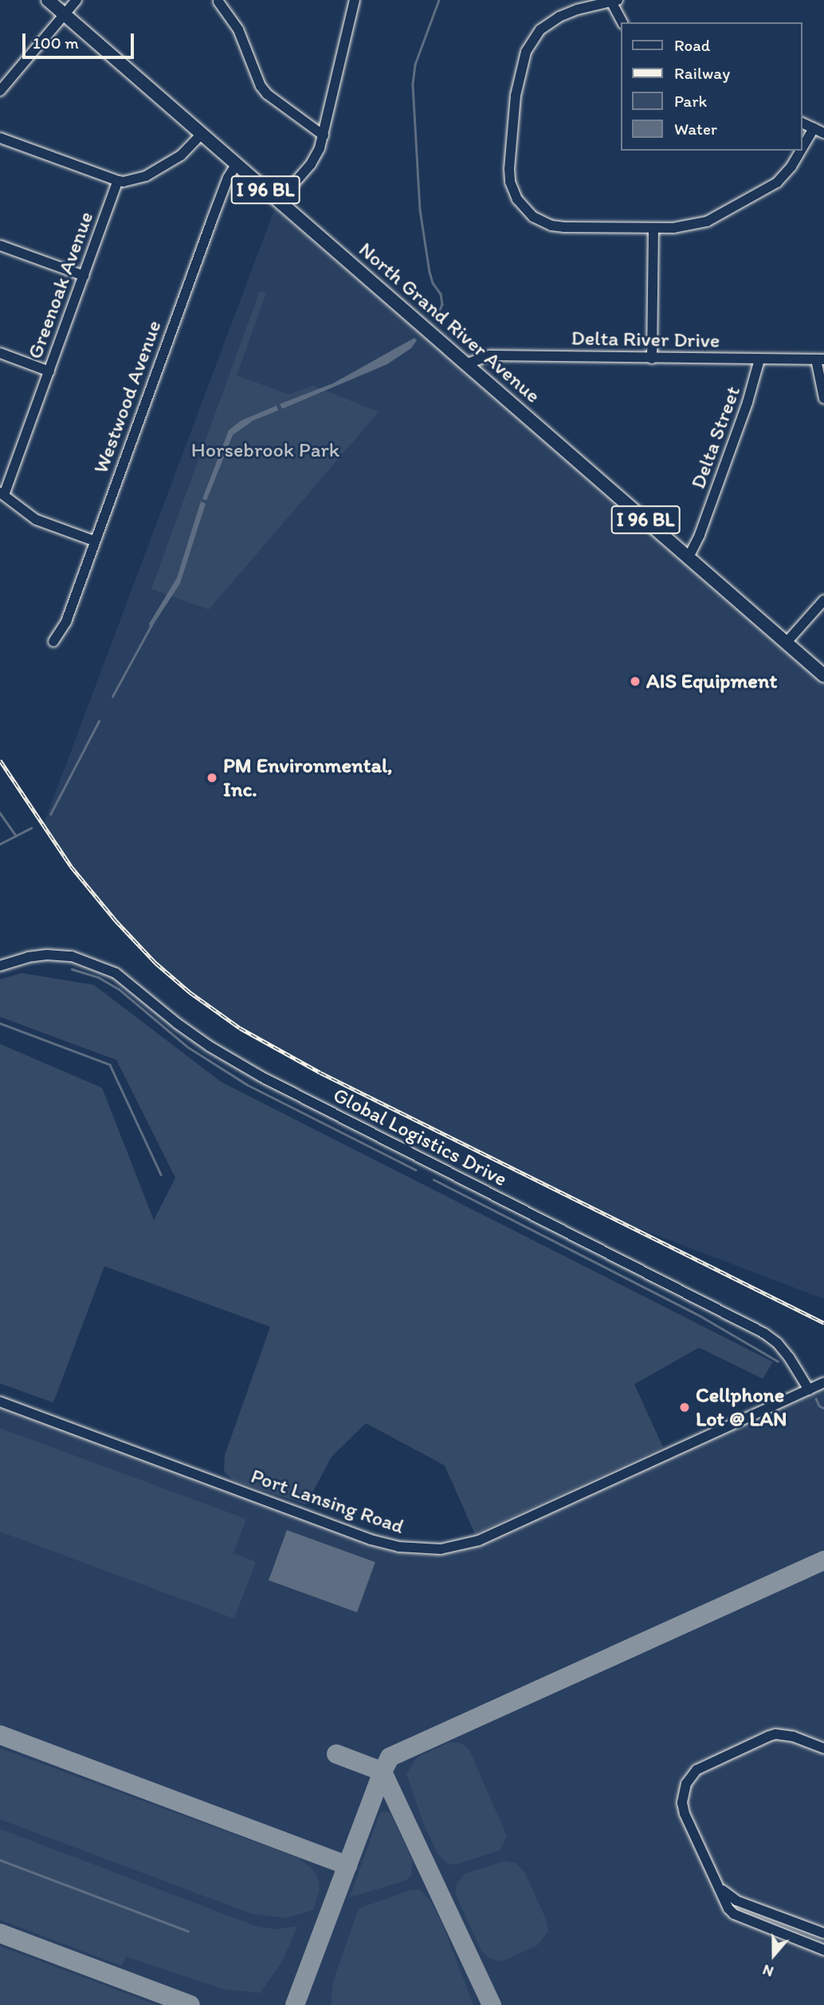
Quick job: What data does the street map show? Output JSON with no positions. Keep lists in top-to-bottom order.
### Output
{
  "streets": {
    "main road": ["I 96 BL", "North Grand River Avenue"],
    "street": [
      "Greenoak Avenue",
      "Delta River Drive",
      "Westwood Avenue",
      "Delta Street",
      "Global Logistics Drive",
      "Port Lansing Road"
    ]
  },
  "crossings": [
    ["North Grand River Avenue", "Delta River Drive"],
    ["North Grand River Avenue", "Westwood Avenue"],
    ["North Grand River Avenue", "Delta Street"],
    ["Delta River Drive", "Delta Street"],
    ["Global Logistics Drive", "Port Lansing Road"]
  ],
  "parks": ["Horsebrook Park"],
  "places": ["AIS Equipment", "PM Environmental, Inc.", "Cellphone Lot @ LAN"],
  "legend": [
    "Road",
    "Railway",
    "Park",
    "Water"
  ],
  "scale_bar": "100 m",
  "north": "bottom"
}
